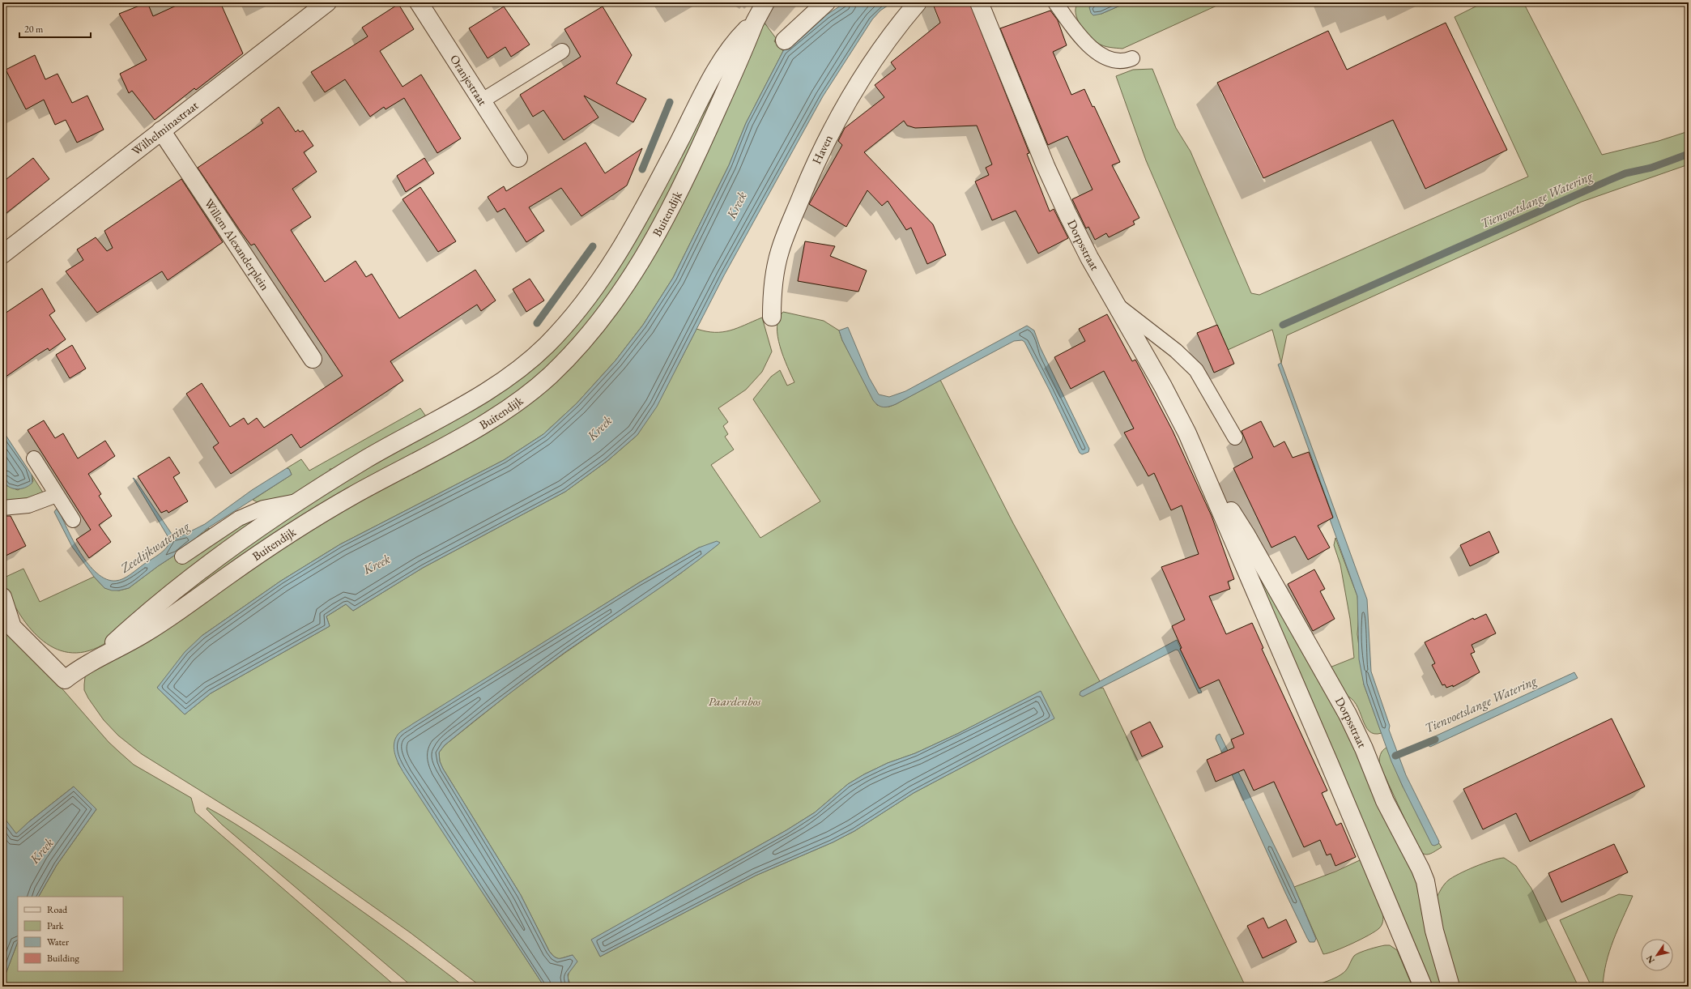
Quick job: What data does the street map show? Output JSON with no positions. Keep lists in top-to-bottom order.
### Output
{
  "streets": {
    "street": [
      "Oranjestraat",
      "Wilhelminastraat",
      "Haven",
      "Buitendijk",
      "Willem Alexanderplein",
      "Dorpsstraat"
    ]
  },
  "crossings": [
    ["Wilhelminastraat", "Willem Alexanderplein"]
  ],
  "water": ["Tienvoetslange Watering", "Kreek", "Zeedijkwatering"],
  "parks": ["Paardenbos"],
  "legend": [
    "Road",
    "Park",
    "Water",
    "Building"
  ],
  "scale_bar": "20 m",
  "north": "bottom left"
}
